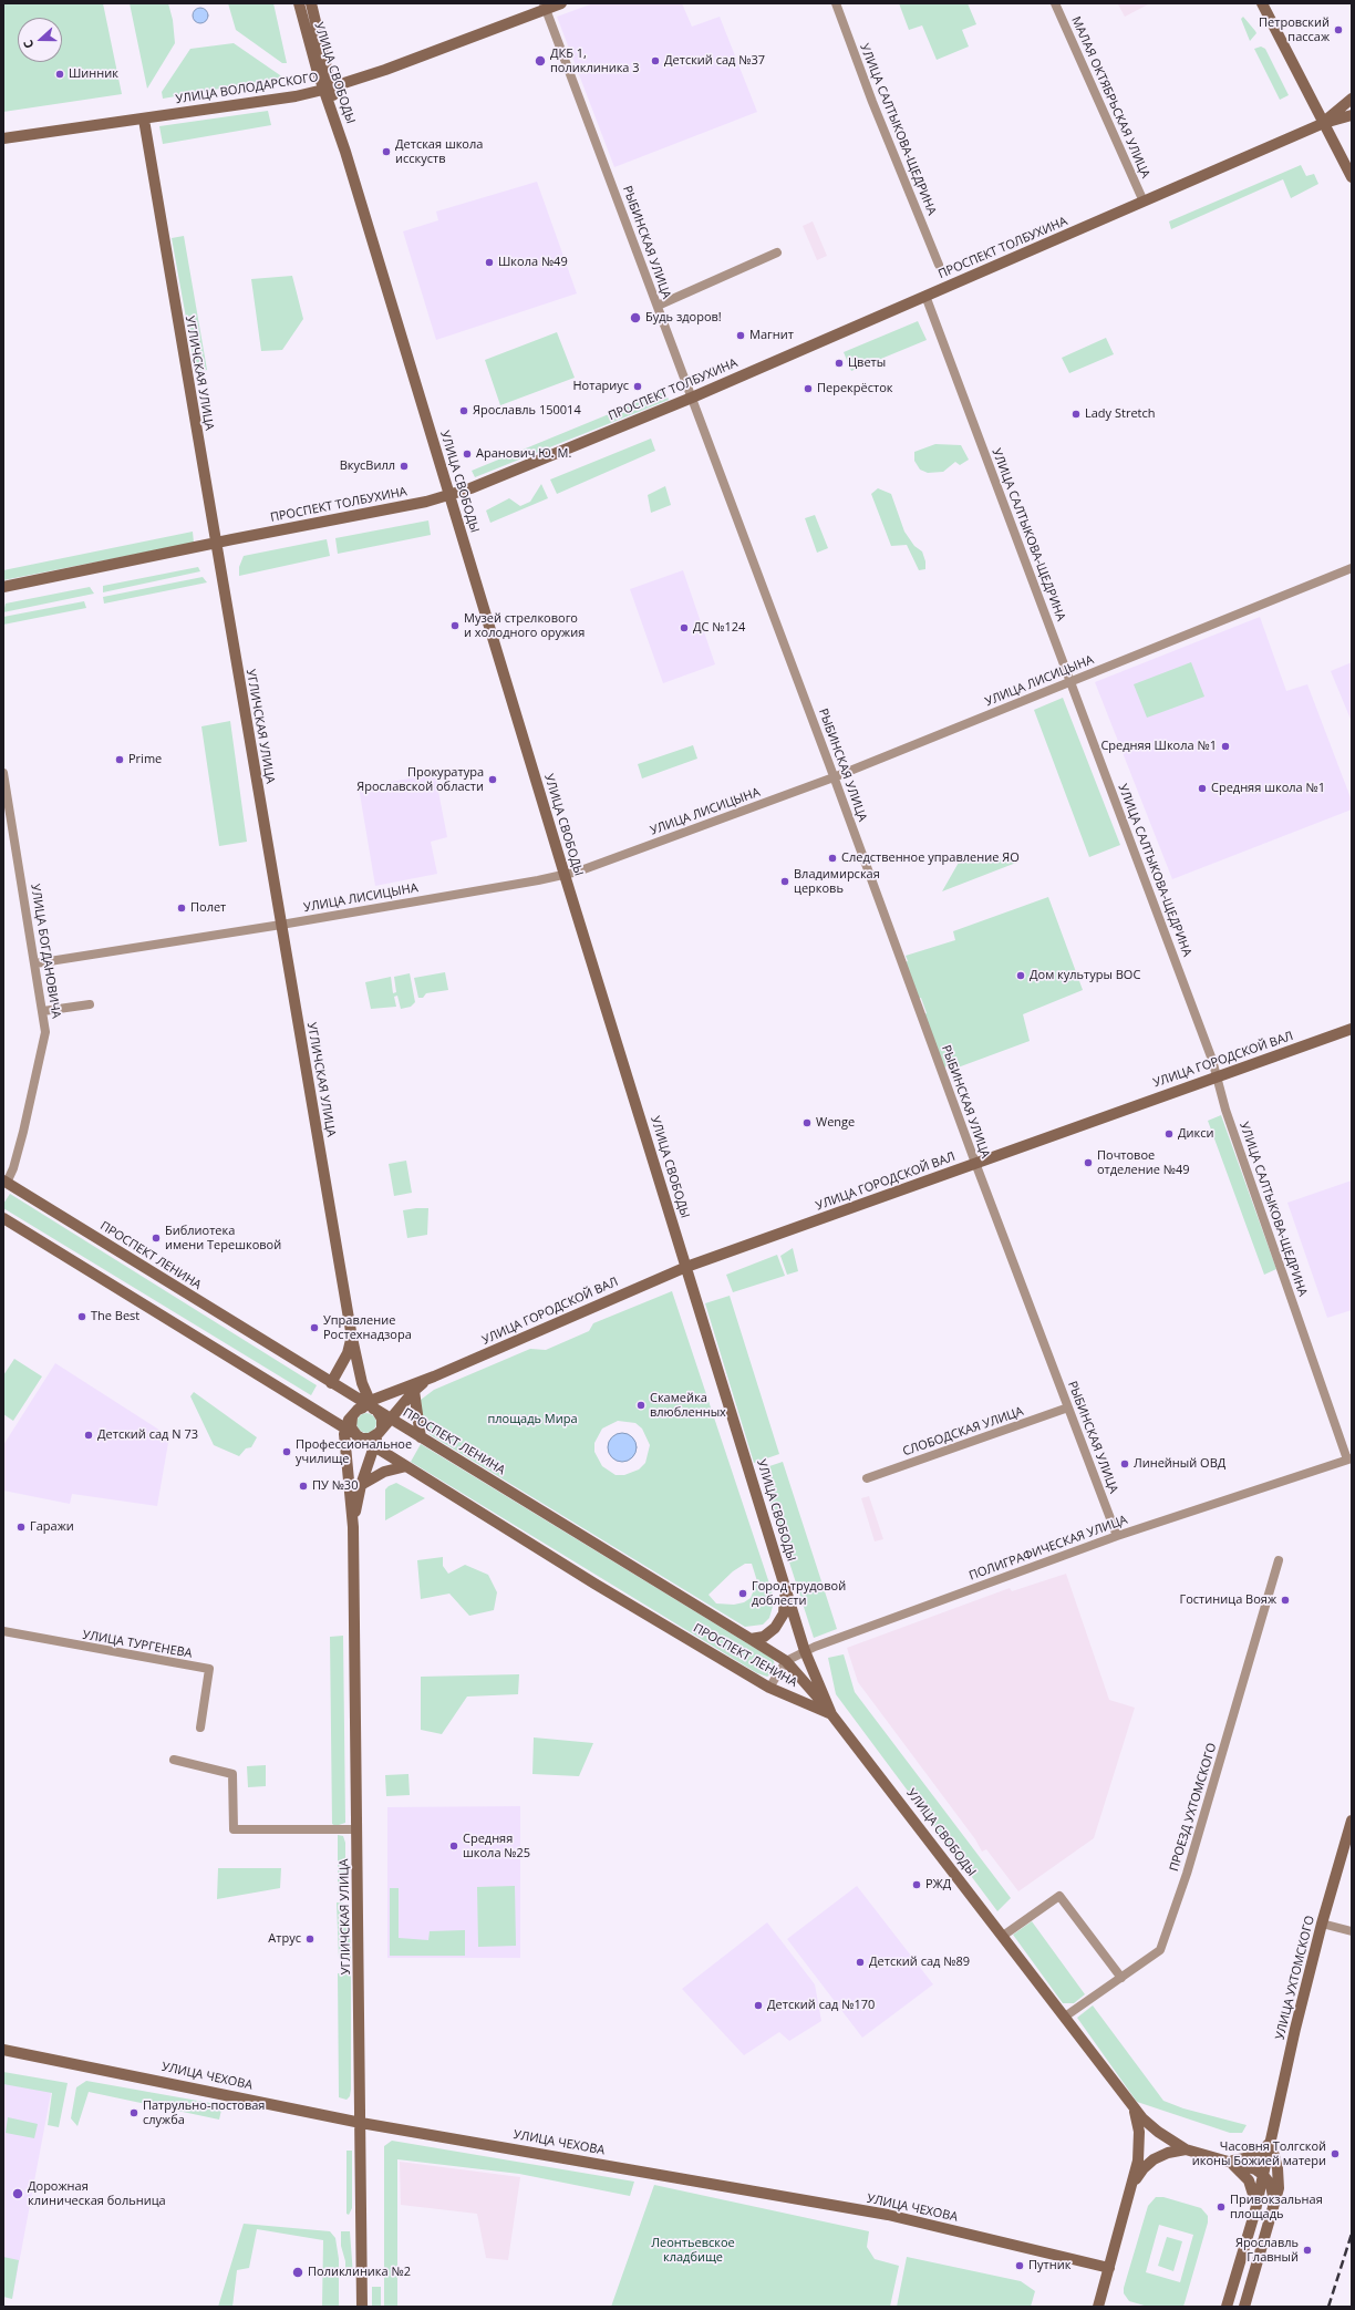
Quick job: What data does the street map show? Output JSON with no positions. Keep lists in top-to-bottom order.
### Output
{
  "streets": {
    "main road": [
      "УЛИЦА СВОБОДЫ",
      "УЛИЦА ВОЛОДАРСКОГО",
      "ПРОСПЕКТ ТОЛБУХИНА",
      "УГЛИЧСКАЯ УЛИЦА",
      "УЛИЦА ГОРОДСКОЙ ВАЛ",
      "ПРОСПЕКТ ЛЕНИНА",
      "УЛИЦА УХТОМСКОГО",
      "УЛИЦА ЧЕХОВА"
    ],
    "street": [
      "МАЛАЯ ОКТЯБРЬСКАЯ УЛИЦА",
      "УЛИЦА САЛТЫКОВА-ЩЕДРИНА",
      "РЫБИНСКАЯ УЛИЦА",
      "УЛИЦА ЛИСИЦЫНА",
      "УЛИЦА БОГДАНОВИЧА",
      "СЛОБОДСКАЯ УЛИЦА",
      "ПОЛИГРАФИЧЕСКАЯ УЛИЦА",
      "УЛИЦА ТУРГЕНЕВА",
      "ПРОЕЗД УХТОМСКОГО"
    ]
  },
  "crossings": [
    ["УЛИЦА СВОБОДЫ", "УЛИЦА ВОЛОДАРСКОГО"],
    ["УЛИЦА СВОБОДЫ", "ПРОСПЕКТ ТОЛБУХИНА"],
    ["УЛИЦА СВОБОДЫ", "УЛИЦА ЛИСИЦЫНА"],
    ["УЛИЦА СВОБОДЫ", "УЛИЦА ГОРОДСКОЙ ВАЛ"],
    ["УЛИЦА СВОБОДЫ", "ПРОСПЕКТ ЛЕНИНА"],
    ["УЛИЦА СВОБОДЫ", "ПОЛИГРАФИЧЕСКАЯ УЛИЦА"],
    ["УЛИЦА СВОБОДЫ", "ПРОЕЗД УХТОМСКОГО"],
    ["УЛИЦА ВОЛОДАРСКОГО", "РЫБИНСКАЯ УЛИЦА"],
    ["УЛИЦА ВОЛОДАРСКОГО", "УГЛИЧСКАЯ УЛИЦА"],
    ["МАЛАЯ ОКТЯБРЬСКАЯ УЛИЦА", "ПРОСПЕКТ ТОЛБУХИНА"],
    ["УЛИЦА САЛТЫКОВА-ЩЕДРИНА", "ПРОСПЕКТ ТОЛБУХИНА"],
    ["УЛИЦА САЛТЫКОВА-ЩЕДРИНА", "УЛИЦА ЛИСИЦЫНА"],
    ["УЛИЦА САЛТЫКОВА-ЩЕДРИНА", "УЛИЦА ГОРОДСКОЙ ВАЛ"],
    ["УЛИЦА САЛТЫКОВА-ЩЕДРИНА", "ПОЛИГРАФИЧЕСКАЯ УЛИЦА"],
    ["РЫБИНСКАЯ УЛИЦА", "ПРОСПЕКТ ТОЛБУХИНА"],
    ["РЫБИНСКАЯ УЛИЦА", "УЛИЦА ЛИСИЦЫНА"],
    ["РЫБИНСКАЯ УЛИЦА", "УЛИЦА ГОРОДСКОЙ ВАЛ"],
    ["РЫБИНСКАЯ УЛИЦА", "СЛОБОДСКАЯ УЛИЦА"],
    ["РЫБИНСКАЯ УЛИЦА", "ПОЛИГРАФИЧЕСКАЯ УЛИЦА"],
    ["ПРОСПЕКТ ТОЛБУХИНА", "УГЛИЧСКАЯ УЛИЦА"],
    ["УГЛИЧСКАЯ УЛИЦА", "УЛИЦА ЛИСИЦЫНА"],
    ["УГЛИЧСКАЯ УЛИЦА", "УЛИЦА ГОРОДСКОЙ ВАЛ"],
    ["УГЛИЧСКАЯ УЛИЦА", "ПРОСПЕКТ ЛЕНИНА"],
    ["УГЛИЧСКАЯ УЛИЦА", "УЛИЦА ЧЕХОВА"],
    ["УЛИЦА ЛИСИЦЫНА", "УЛИЦА БОГДАНОВИЧА"],
    ["УЛИЦА БОГДАНОВИЧА", "ПРОСПЕКТ ЛЕНИНА"],
    ["УЛИЦА ГОРОДСКОЙ ВАЛ", "ПРОСПЕКТ ЛЕНИНА"],
    ["ПРОСПЕКТ ЛЕНИНА", "ПОЛИГРАФИЧЕСКАЯ УЛИЦА"]
  ],
  "parks": ["площадь Мира", "Леонтьевское кладбище"],
  "places": [
    "Петровский пассаж",
    "ДКБ 1, поликлиника 3",
    "Детский сад №37",
    "Шинник",
    "Детская школа исскуств",
    "Школа №49",
    "Будь здоров!",
    "Магнит",
    "Цветы",
    "Нотариус",
    "Перекрёсток",
    "Ярославль 150014",
    "Lady Stretch",
    "Аранович Ю. М.",
    "ВкусВилл",
    "Музей стрелкового и холодного оружия",
    "ДС №124",
    "Средняя Школа №1",
    "Prime",
    "Прокуратура Ярославской области",
    "Средняя школа №1",
    "Следственное управление ЯО",
    "Владимирская церковь",
    "Полет",
    "Дом культуры ВОС",
    "Wenge",
    "Дикси",
    "Почтовое отделение №49",
    "Библиотека имени Терешковой",
    "The Best",
    "Управление Ростехнадзора",
    "Скамейка влюбленных",
    "Детский сад N 73",
    "Профессиональное училище",
    "Линейный ОВД",
    "ПУ №30",
    "Гаражи",
    "Город трудовой доблести",
    "Гостиница Вояж",
    "Средняя школа №25",
    "РЖД",
    "Атрус",
    "Детский сад №89",
    "Детский сад №170",
    "Патрульно-постовая служба",
    "Часовня Толгской иконы Божией матери",
    "Дорожная клиническая больница",
    "Привокзальная площадь",
    "Ярославль Главный",
    "Путник",
    "Поликлиника №2"
  ],
  "north": "left"
}
